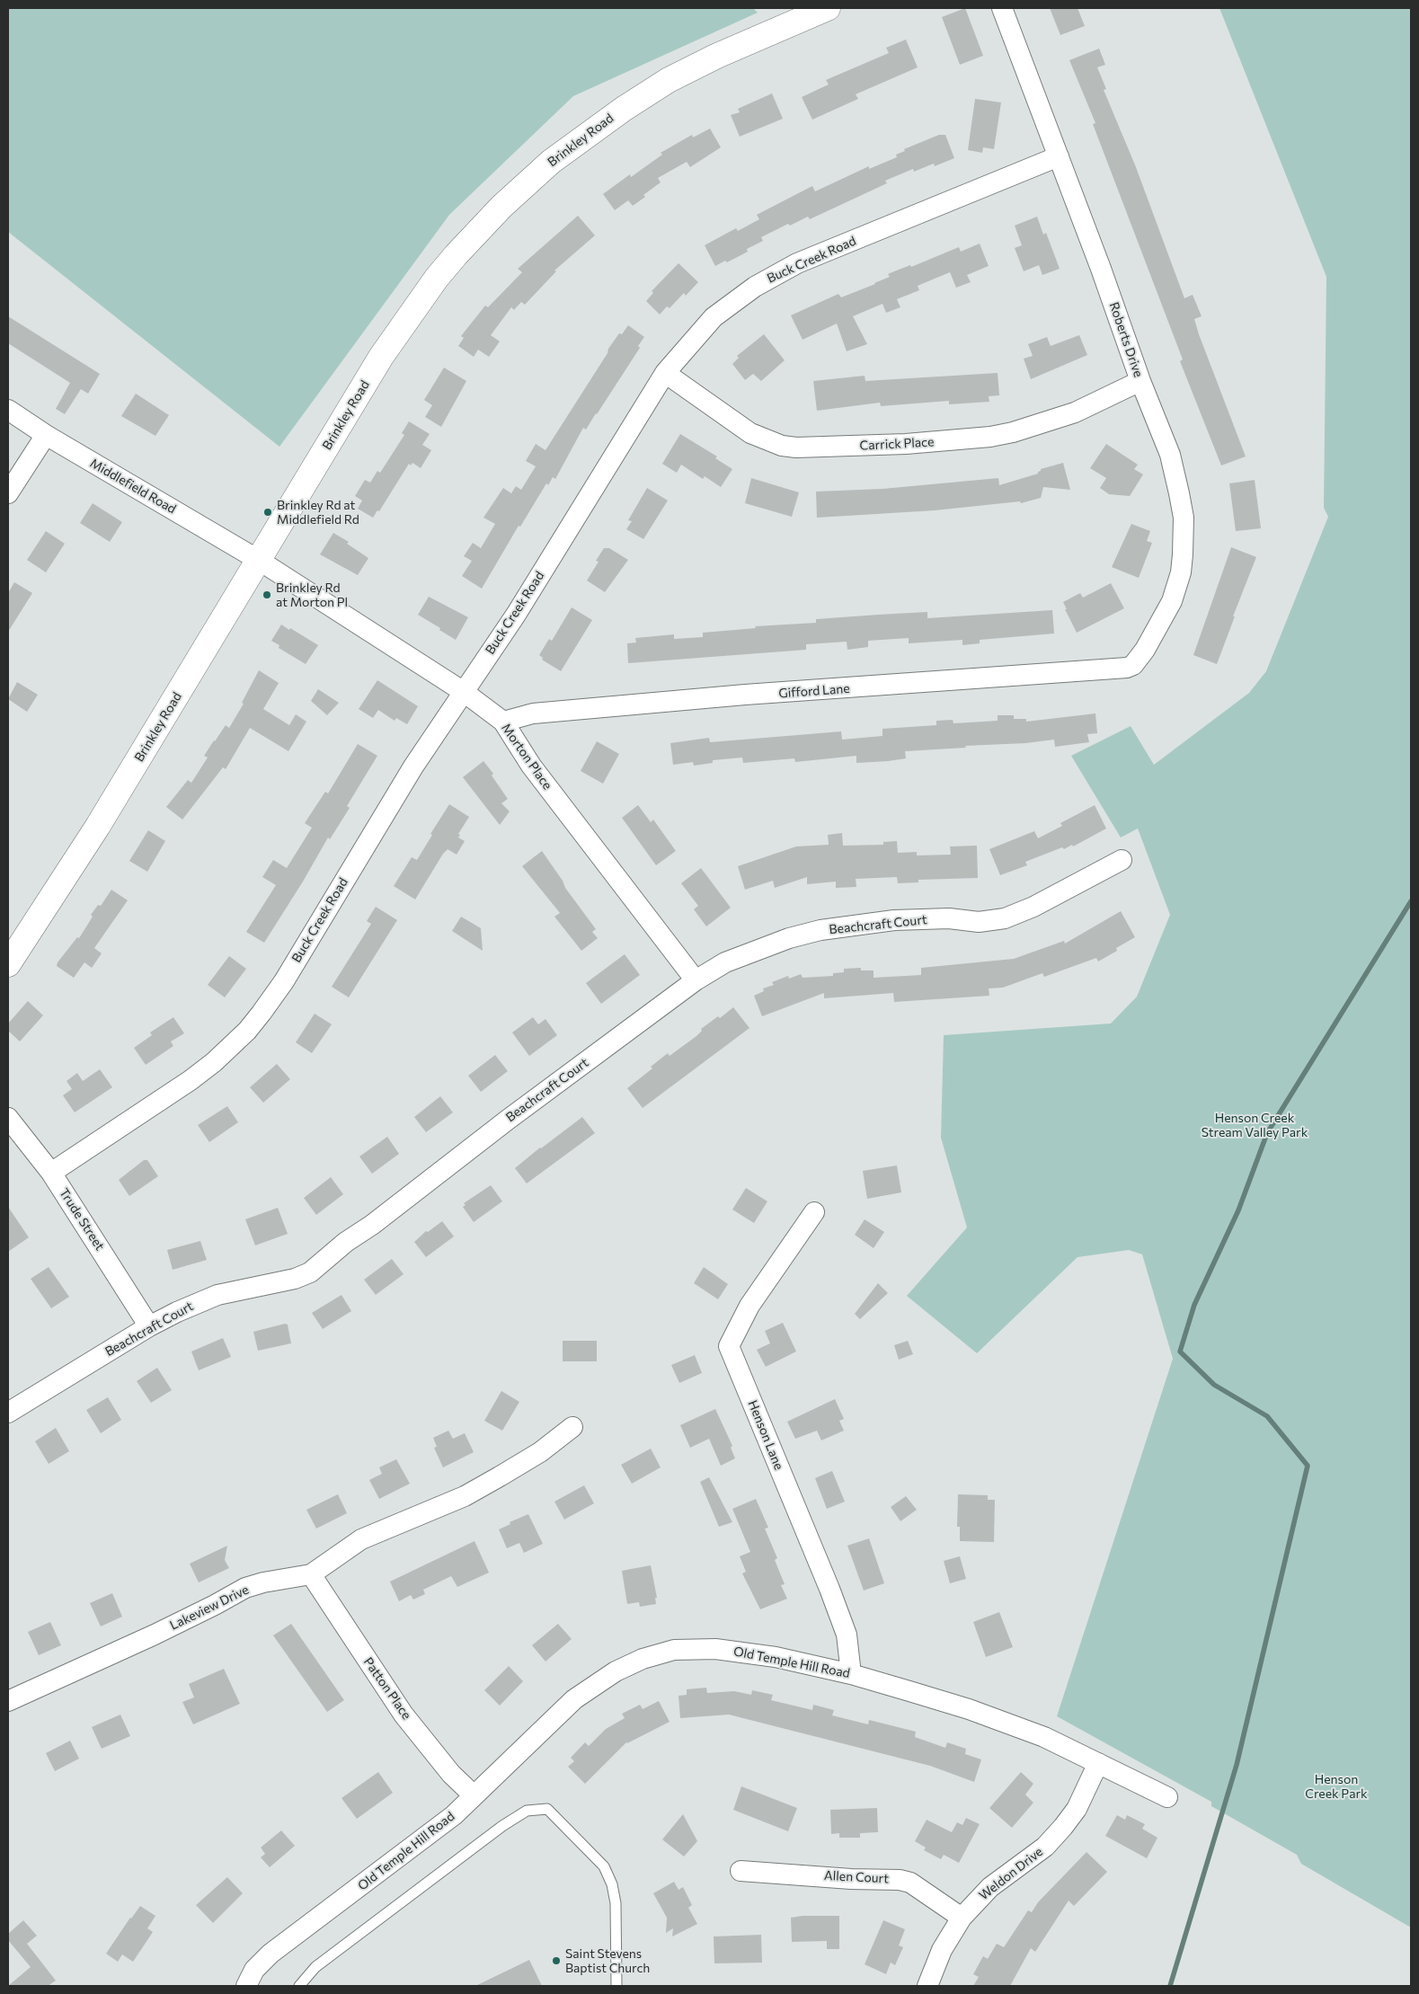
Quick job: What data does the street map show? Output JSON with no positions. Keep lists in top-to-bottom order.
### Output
{
  "streets": {
    "main road": ["Brinkley Road"],
    "street": [
      "Buck Creek Road",
      "Roberts Drive",
      "Carrick Place",
      "Middlefield Road",
      "Gifford Lane",
      "Morton Place",
      "Beachcraft Court",
      "Trude Street",
      "Henson Lane",
      "Lakeview Drive",
      "Old Temple Hill Road",
      "Patton Place",
      "Weldon Drive",
      "Allen Court"
    ]
  },
  "crossings": [
    ["Brinkley Road", "Middlefield Road"],
    ["Brinkley Road", "Morton Place"],
    ["Buck Creek Road", "Roberts Drive"],
    ["Buck Creek Road", "Carrick Place"],
    ["Buck Creek Road", "Morton Place"],
    ["Buck Creek Road", "Trude Street"],
    ["Roberts Drive", "Carrick Place"],
    ["Roberts Drive", "Gifford Lane"],
    ["Middlefield Road", "Morton Place"],
    ["Gifford Lane", "Morton Place"],
    ["Morton Place", "Beachcraft Court"],
    ["Beachcraft Court", "Trude Street"],
    ["Henson Lane", "Old Temple Hill Road"],
    ["Lakeview Drive", "Patton Place"],
    ["Old Temple Hill Road", "Patton Place"],
    ["Old Temple Hill Road", "Weldon Drive"],
    ["Weldon Drive", "Allen Court"]
  ],
  "parks": ["Henson Creek Stream Valley Park", "Henson Creek Park"],
  "places": ["Brinkley Rd at Middlefield Rd", "Brinkley Rd at Morton Pl", "Saint Stevens Baptist Church"]
}
